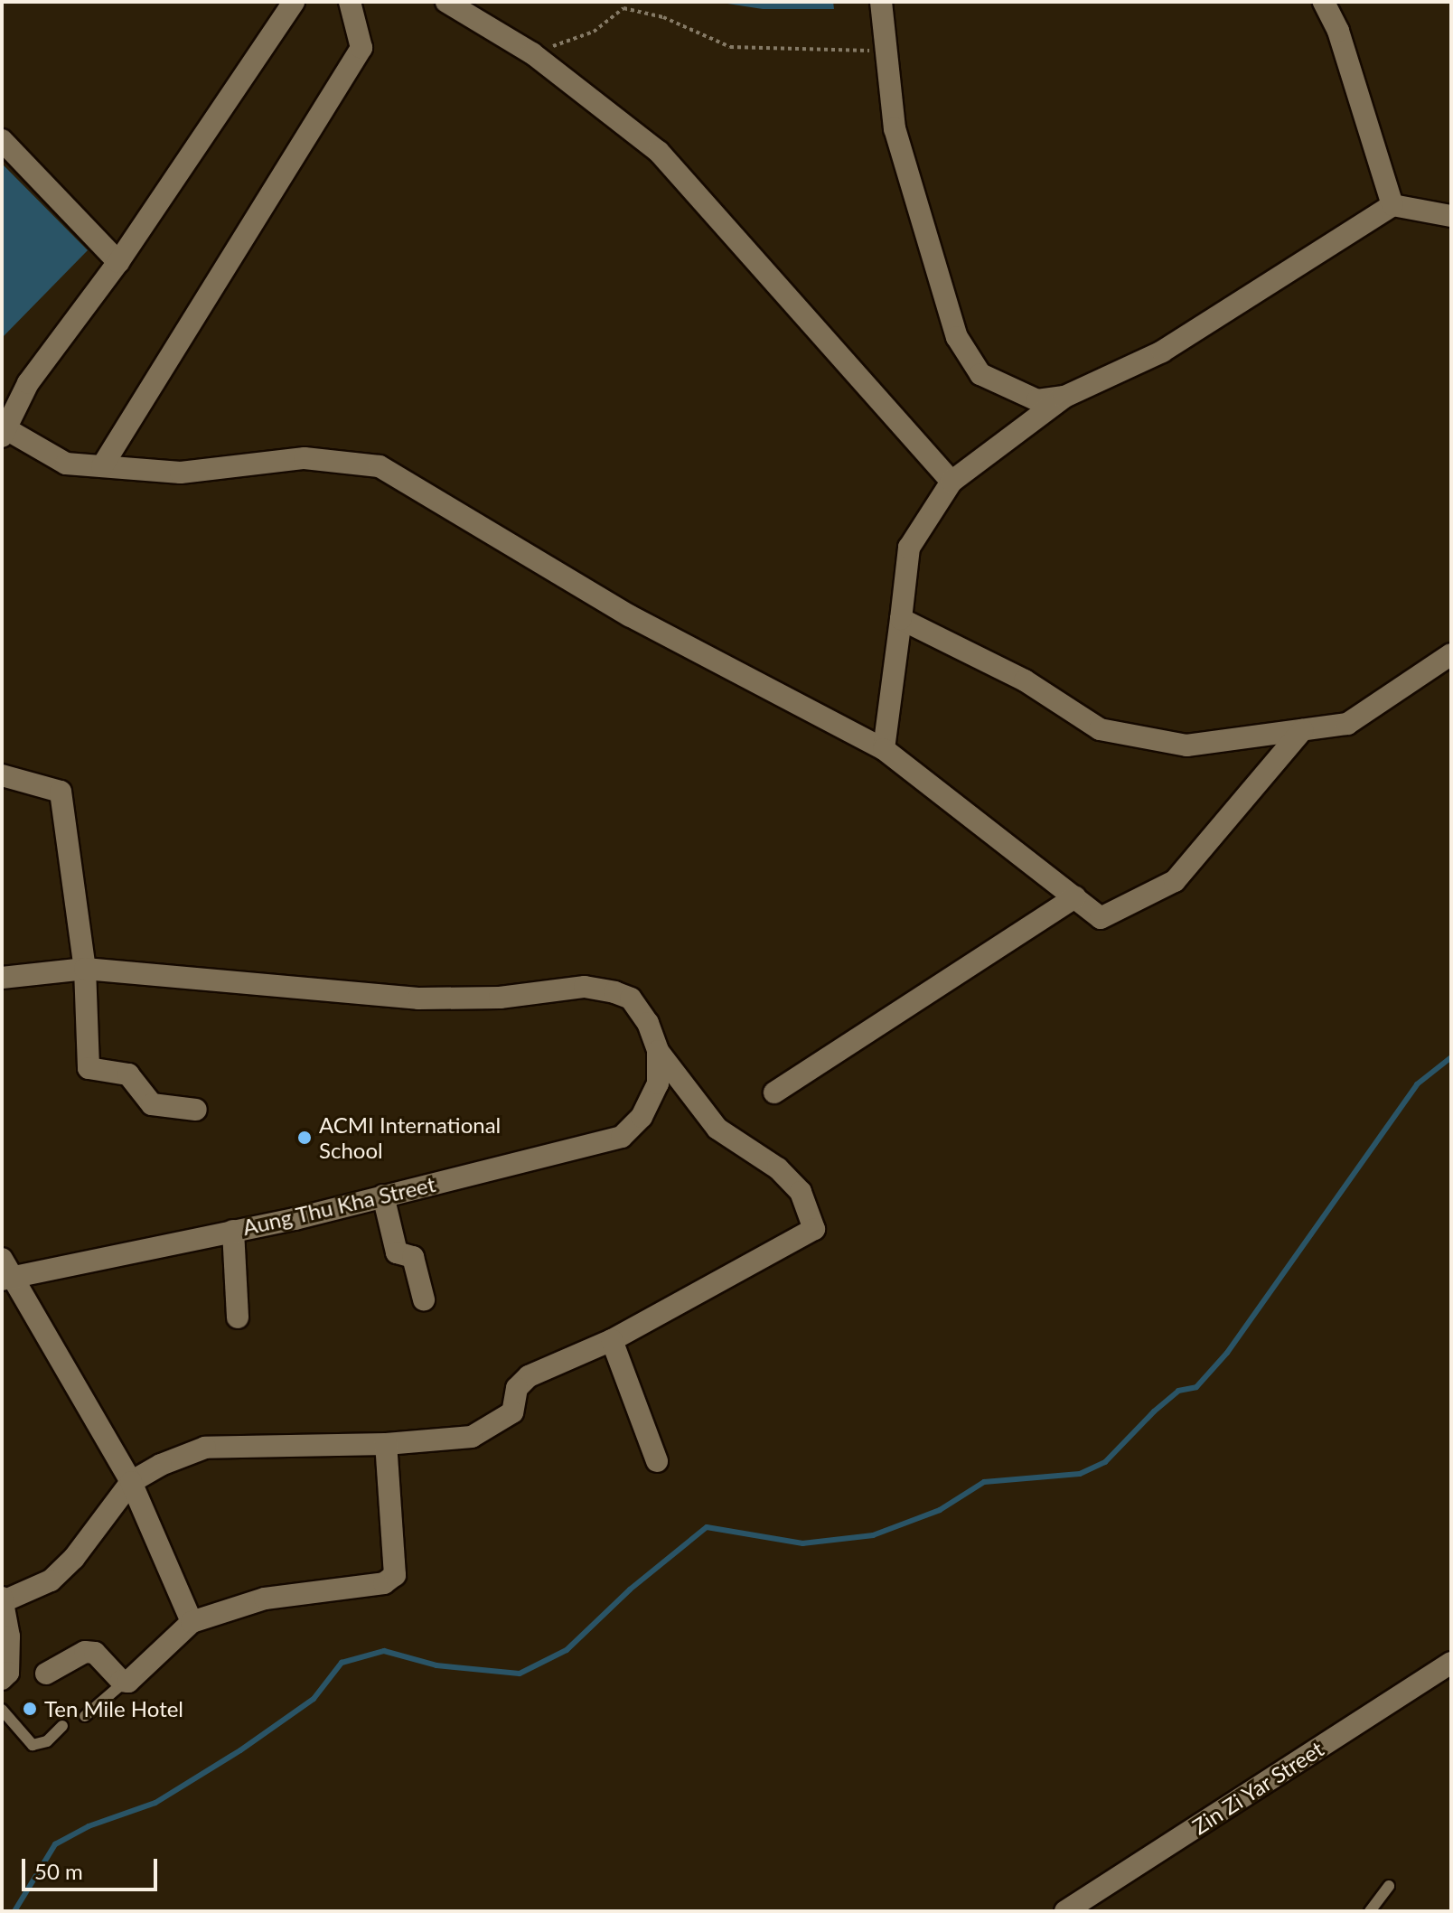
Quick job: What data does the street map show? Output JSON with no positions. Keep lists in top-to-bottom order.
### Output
{
  "streets": {
    "street": ["Aung Thu Kha Street", "Zin Zi Yar Street"]
  },
  "places": ["ACMI International School", "Ten Mile Hotel"],
  "scale_bar": "50 m"
}
